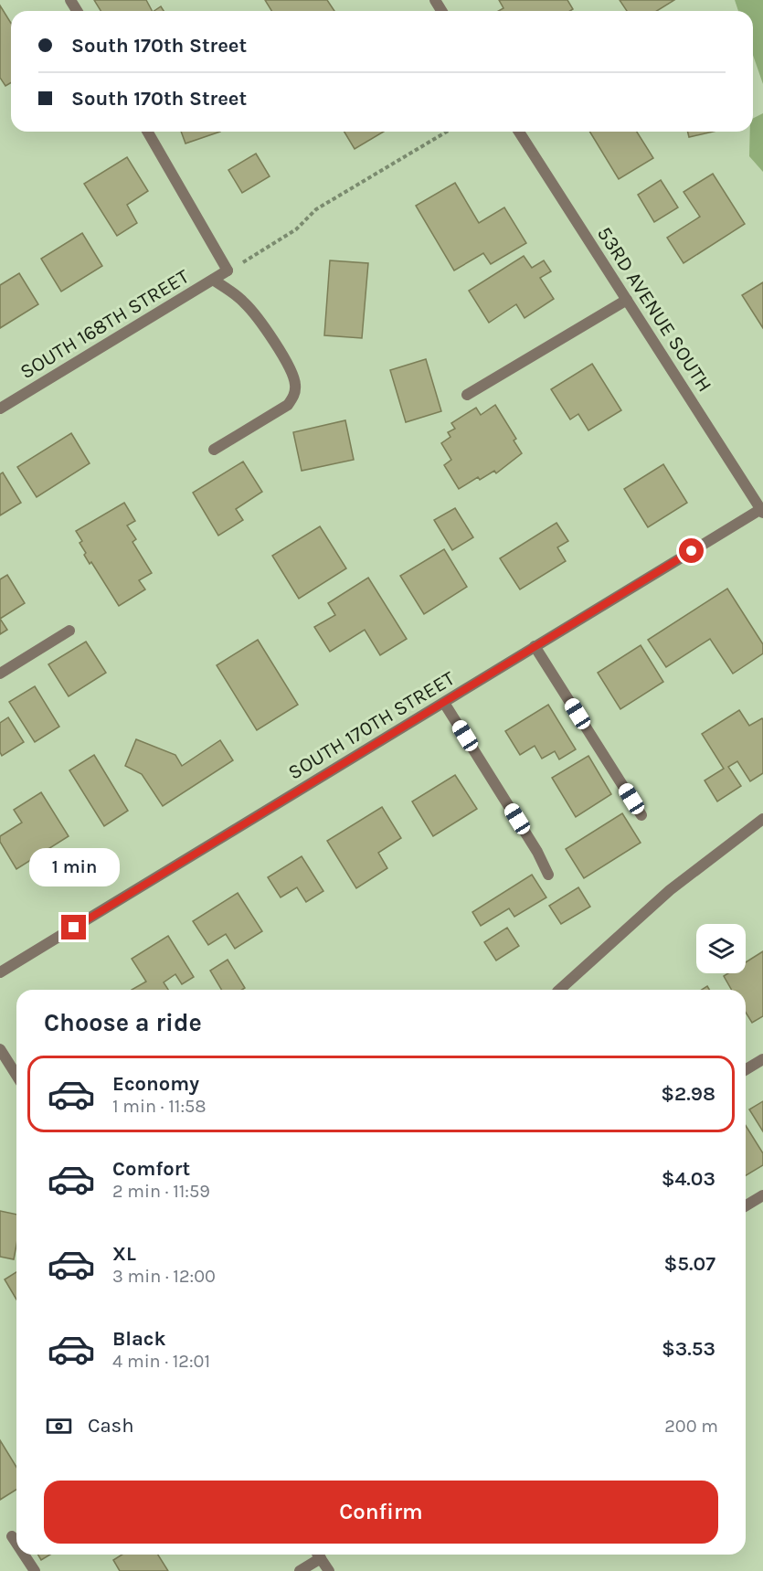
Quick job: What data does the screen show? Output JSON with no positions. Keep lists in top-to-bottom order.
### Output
{
  "streets": {
    "street": ["53RD AVENUE SOUTH", "SOUTH 168TH STREET", "SOUTH 170TH STREET"]
  },
  "crossings": [
    ["53RD AVENUE SOUTH", "SOUTH 170TH STREET"]
  ],
  "page": {
    "banner": ["South 170th Street", "South 170th Street"],
    "bubble": "1 min",
    "heading": "Choose a ride",
    "list": [
      {
        "name": "Economy",
        "note": "1 min · 11:58",
        "value": "$2.98"
      },
      {
        "name": "Comfort",
        "note": "2 min · 11:59",
        "value": "$4.03"
      },
      {
        "name": "XL",
        "note": "3 min · 12:00",
        "value": "$5.07"
      },
      {
        "name": "Black",
        "note": "4 min · 12:01",
        "value": "$3.53"
      }
    ],
    "pay": ["Cash", "200 m"],
    "buttons": "Confirm"
  }
}
